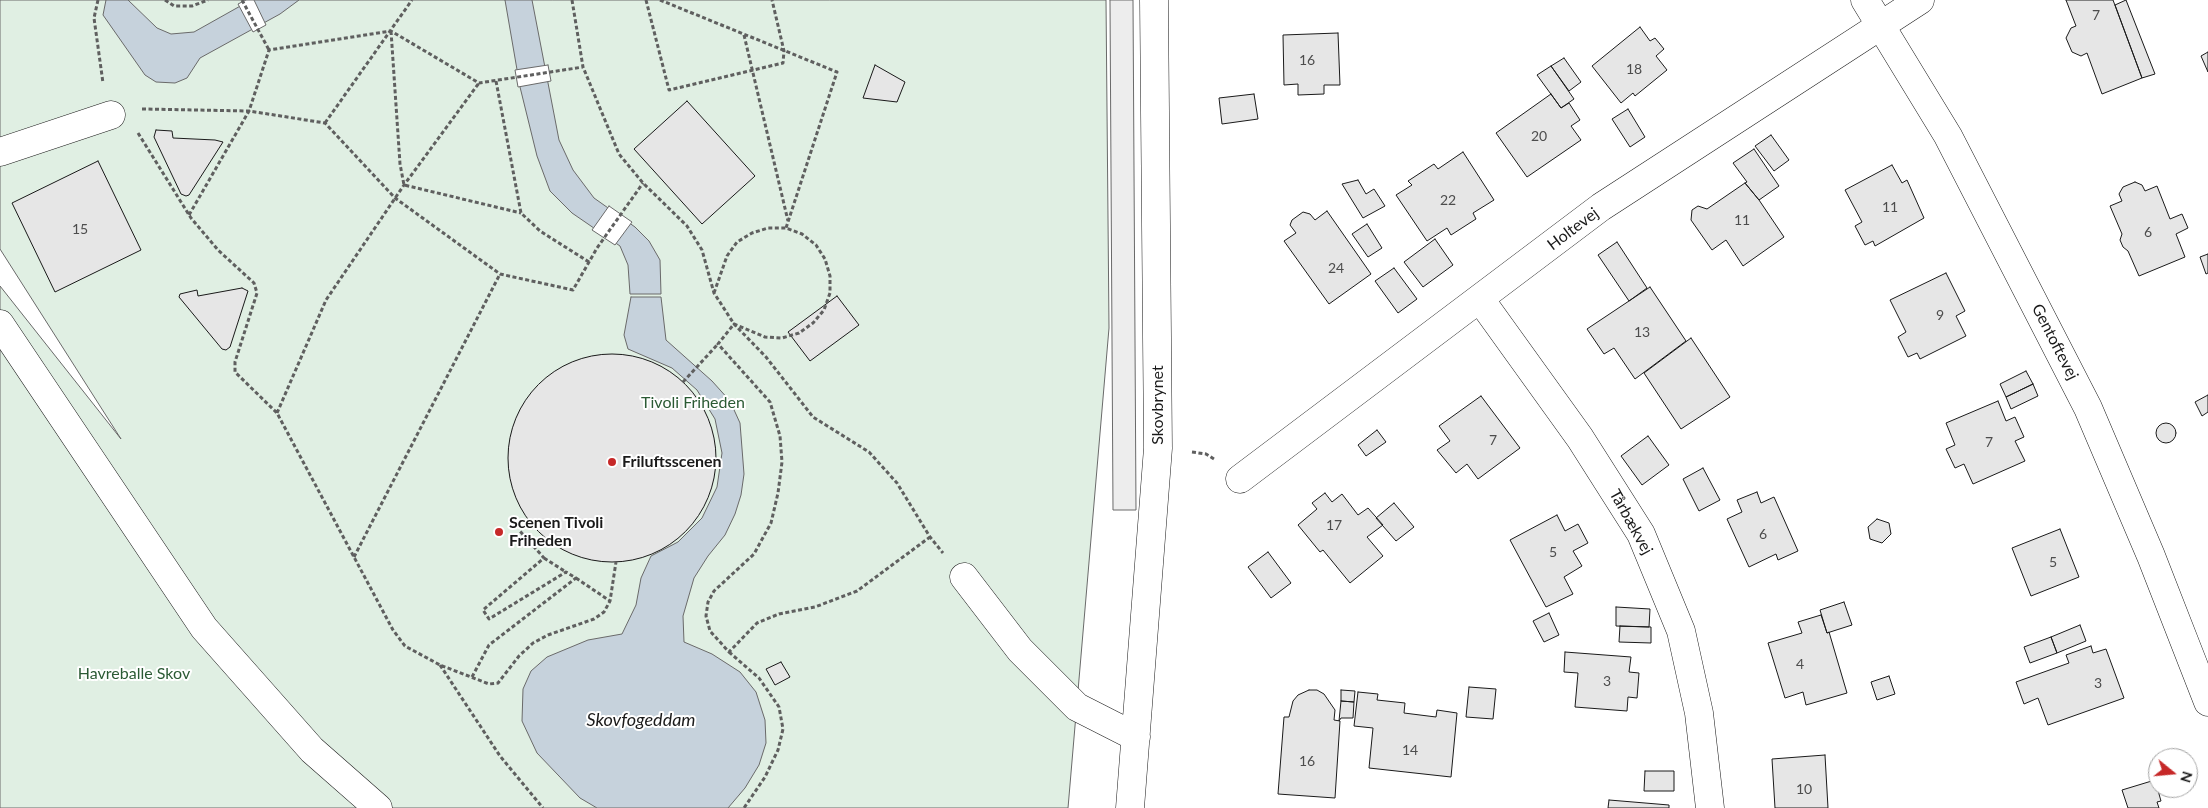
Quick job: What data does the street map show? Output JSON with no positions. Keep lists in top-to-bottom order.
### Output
{
  "streets": {
    "street": [
      "Holtevej",
      "Gentoftevej",
      "Skovbrynet",
      "Tårbækvej"
    ]
  },
  "crossings": [
    ["Holtevej", "Gentoftevej"],
    ["Holtevej", "Tårbækvej"]
  ],
  "water": ["Skovfogeddam"],
  "parks": ["Tivoli Friheden", "Havreballe Skov"],
  "places": ["Friluftsscenen", "Scenen Tivoli Friheden"],
  "house_numbers": [
    "7",
    "16",
    "18",
    "20",
    "22",
    "11",
    "11",
    "15",
    "6",
    "24",
    "9",
    "13",
    "7",
    "7",
    "17",
    "6",
    "5",
    "5",
    "4",
    "3",
    "3",
    "14",
    "16",
    "10"
  ],
  "north": "right"
}
